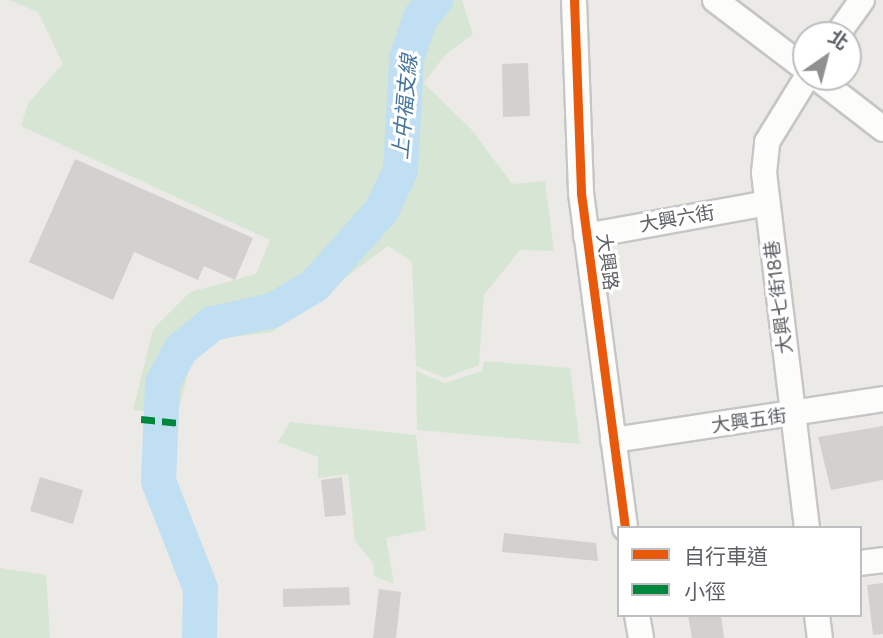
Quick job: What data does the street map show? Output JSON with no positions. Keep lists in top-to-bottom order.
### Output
{
  "streets": {
    "street": [
      "大興六街",
      "大興路",
      "大興七街18巷",
      "大興五街"
    ]
  },
  "crossings": [
    ["大興六街", "大興路"],
    ["大興六街", "大興七街18巷"],
    ["大興路", "大興五街"],
    ["大興七街18巷", "大興五街"]
  ],
  "water": ["上中福支線"],
  "legend": ["自行車道", "小徑"],
  "north": "top right"
}
